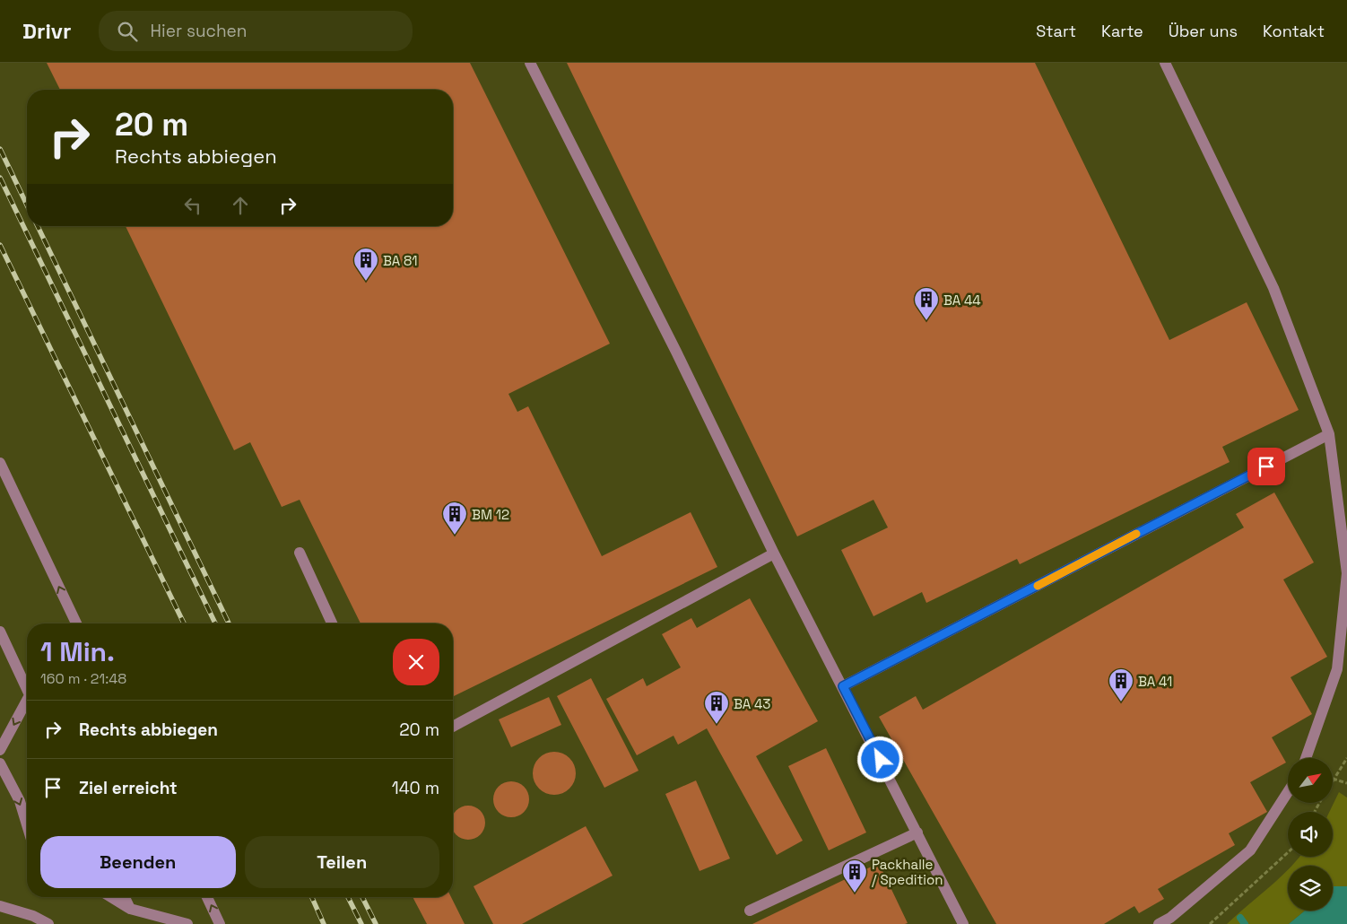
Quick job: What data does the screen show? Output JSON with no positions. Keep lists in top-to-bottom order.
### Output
{
  "places": {
    "building": [
      "BA 81",
      "BA 44",
      "BM 12",
      "BA 41",
      "BA 43",
      "Packhalle / Spedition"
    ]
  },
  "north": "top right",
  "page": {
    "header": "Drivr",
    "search": "Hier suchen",
    "nav": [
      "Start",
      "Karte",
      "Über uns",
      "Kontakt"
    ],
    "turn": ["20 m", "Rechts abbiegen"],
    "heading": ["1 Min.", "160 m · 21:48"],
    "list": [
      {
        "name": "Rechts abbiegen",
        "value": "20 m"
      },
      {
        "name": "Ziel erreicht",
        "value": "140 m"
      }
    ],
    "buttons": ["Beenden", "Teilen"]
  }
}
